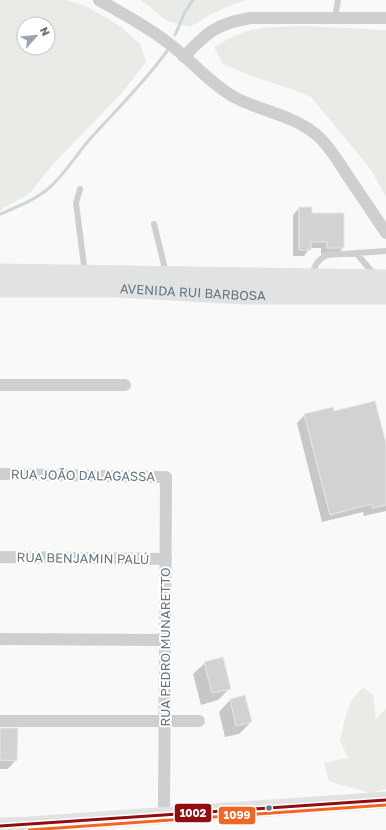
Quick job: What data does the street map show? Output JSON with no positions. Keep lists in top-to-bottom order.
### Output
{
  "streets": {
    "main road": ["AVENIDA RUI BARBOSA"],
    "street": ["RUA JOÃO DALAGASSA", "RUA BENJAMIN PALÚ", "RUA PEDRO MUNARETTO"]
  },
  "crossings": [
    ["RUA JOÃO DALAGASSA", "RUA PEDRO MUNARETTO"],
    ["RUA BENJAMIN PALÚ", "RUA PEDRO MUNARETTO"]
  ],
  "lines": ["transit line 1002", "transit line 1099"],
  "north": "top right"
}
